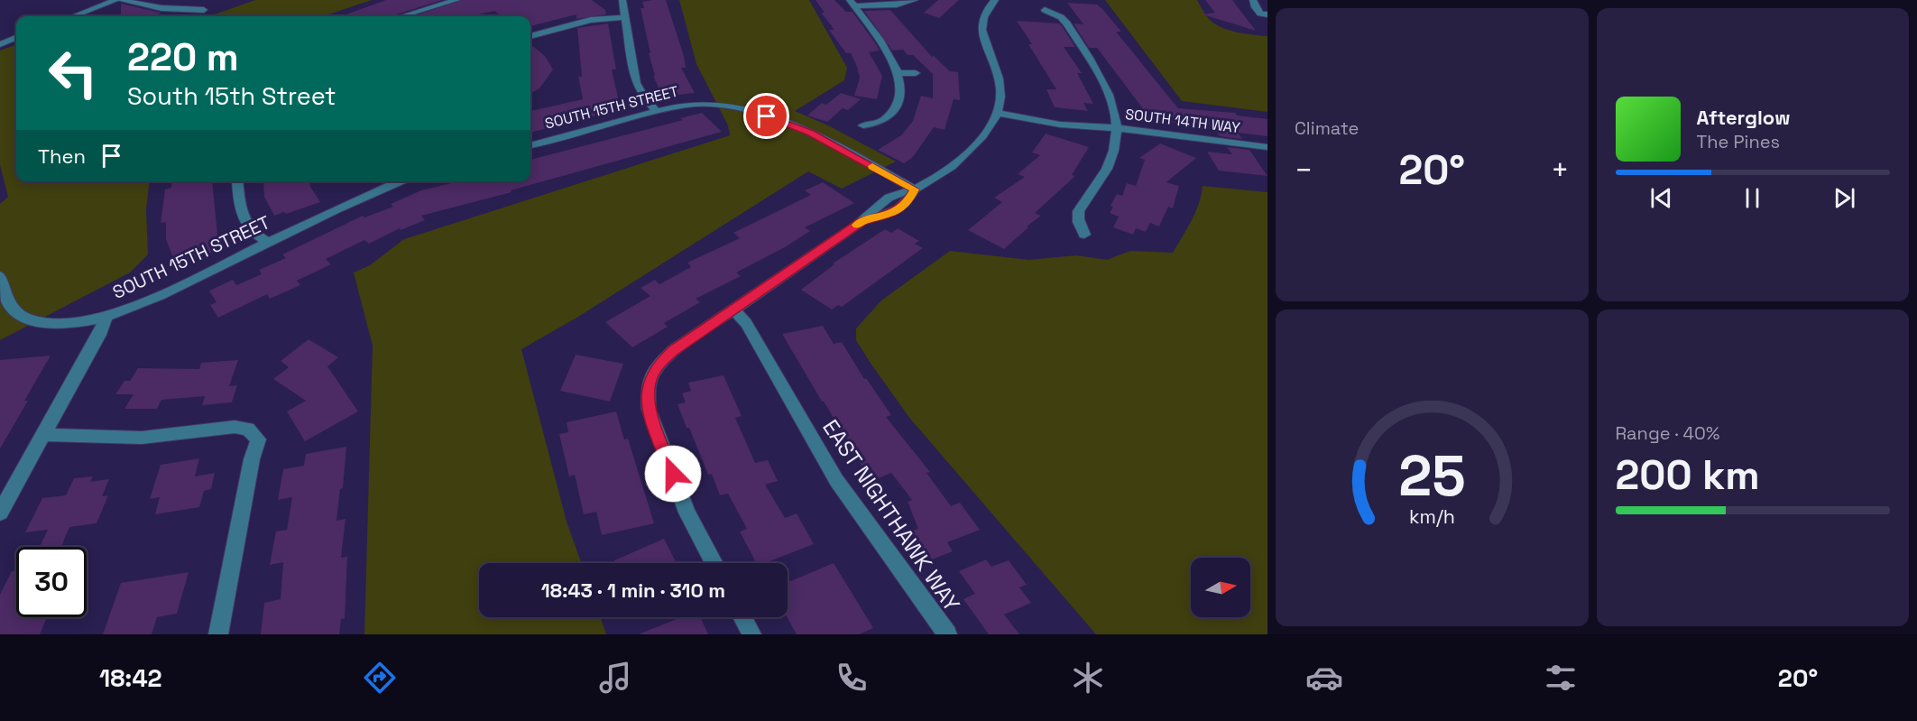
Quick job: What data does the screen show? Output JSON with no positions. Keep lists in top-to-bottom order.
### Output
{
  "streets": {
    "street": ["SOUTH 15TH STREET", "SOUTH 14TH WAY", "EAST NIGHTHAWK WAY"]
  },
  "north": "right",
  "page": {
    "tile": [
      "Climate",
      ["Range · 40%", "200 km"]
    ],
    "turn": ["220 m", "South 15th Street"],
    "song": ["Afterglow", "The Pines"],
    "then": "Then",
    "heat": ["−", "20°", "+"],
    "limit": "30",
    "trip": "18:43 · 1 min · 310 m",
    "tabs": ["18:42", "20°"],
    "gauge": ["25", "km/h"]
  }
}
